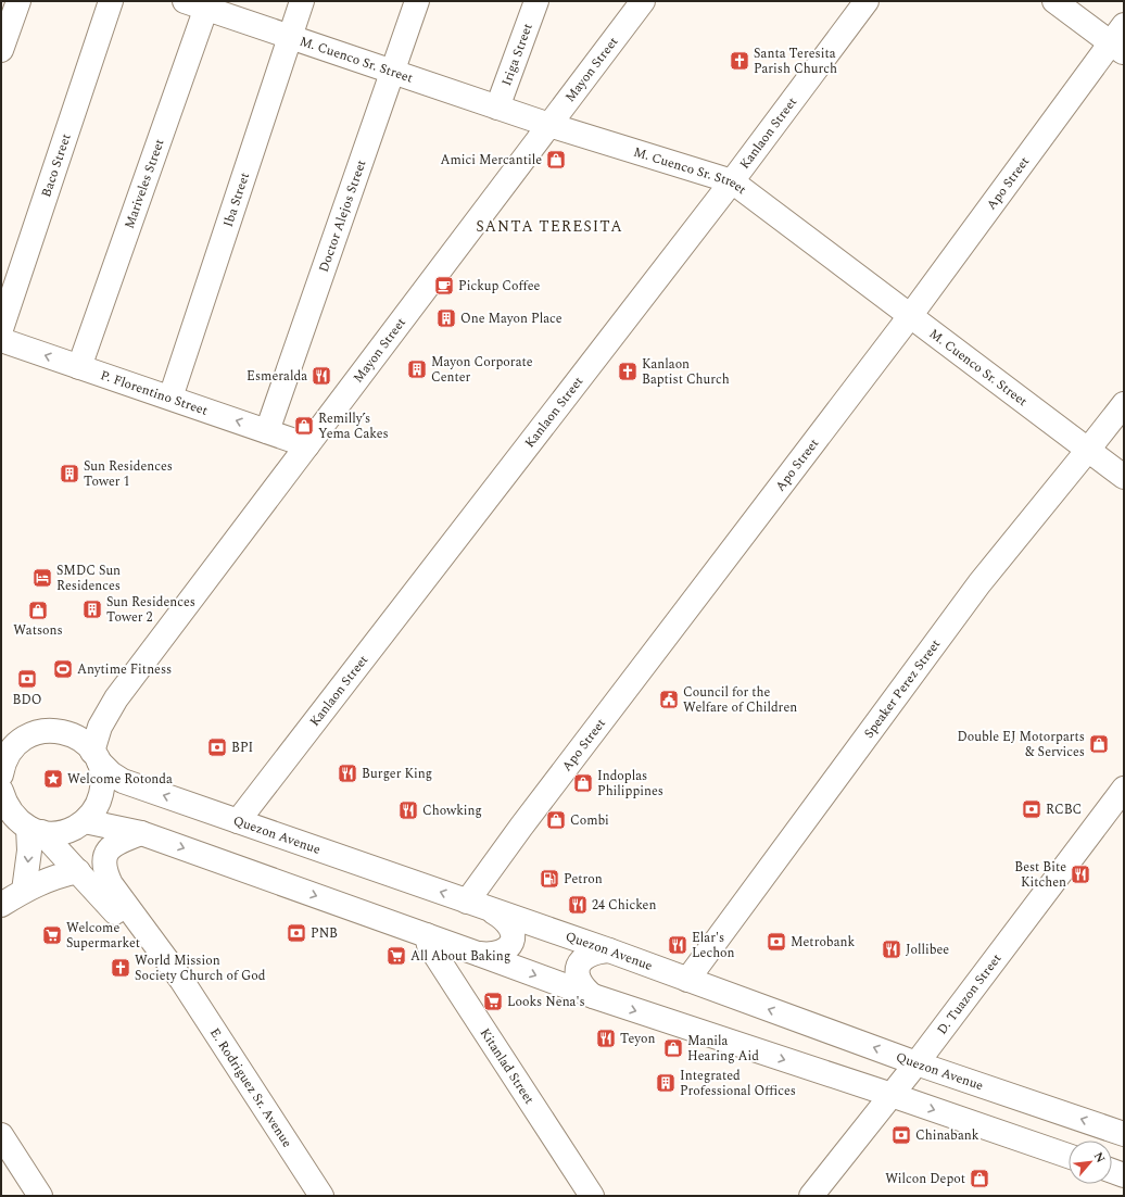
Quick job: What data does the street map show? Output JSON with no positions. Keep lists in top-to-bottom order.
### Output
{
  "streets": {
    "street": [
      "Iriga Street",
      "M. Cuenco Sr. Street",
      "Mayon Street",
      "Kanlaon Street",
      "Baco Street",
      "Apo Street",
      "Mariveles Street",
      "Iba Street",
      "Doctor Alejos Street",
      "P. Florentino Street",
      "Speaker Perez Street",
      "Quezon Avenue",
      "D. Tuazon Street",
      "Kitanlad Street",
      "E. Rodriguez Sr. Avenue"
    ]
  },
  "crossings": [
    ["Iriga Street", "M. Cuenco Sr. Street"],
    ["M. Cuenco Sr. Street", "Mayon Street"],
    ["M. Cuenco Sr. Street", "Kanlaon Street"],
    ["M. Cuenco Sr. Street", "Apo Street"],
    ["M. Cuenco Sr. Street", "Mariveles Street"],
    ["M. Cuenco Sr. Street", "Iba Street"],
    ["M. Cuenco Sr. Street", "Doctor Alejos Street"],
    ["M. Cuenco Sr. Street", "Speaker Perez Street"],
    ["Mayon Street", "P. Florentino Street"],
    ["Mayon Street", "Quezon Avenue"],
    ["Kanlaon Street", "Quezon Avenue"],
    ["Apo Street", "Quezon Avenue"],
    ["Mariveles Street", "P. Florentino Street"],
    ["Iba Street", "P. Florentino Street"],
    ["Doctor Alejos Street", "P. Florentino Street"],
    ["Speaker Perez Street", "Quezon Avenue"],
    ["Quezon Avenue", "D. Tuazon Street"]
  ],
  "one_way": ["P. Florentino Street"],
  "districts": ["SANTA TERESITA"],
  "places": {
    "church": ["Santa Teresita Parish Church", "Kanlaon Baptist Church", "World Mission Society Church of God"],
    "shop": [
      "Amici Mercantile",
      "Remilly’s Yema Cakes",
      "Watsons",
      "Double EJ Motorparts & Services",
      "Indoplas Philippines",
      "Combi",
      "Manila Hearing Aid",
      "Wilcon Depot"
    ],
    "cafe": ["Pickup Coffee"],
    "building": [
      "One Mayon Place",
      "Mayon Corporate Center",
      "Sun Residences Tower 1",
      "Sun Residences Tower 2",
      "Integrated Professional Offices"
    ],
    "restaurant": [
      "Esmeralda",
      "Burger King",
      "Chowking",
      "Best Bite Kitchen",
      "24 Chicken",
      "Elar's Lechon",
      "Jollibee",
      "Teyon"
    ],
    "hotel": ["SMDC Sun Residences"],
    "sports": ["Anytime Fitness"],
    "bank": [
      "BDO",
      "BPI",
      "RCBC",
      "PNB",
      "Metrobank",
      "Chinabank"
    ],
    "public building": ["Council for the Welfare of Children"],
    "place": ["Welcome Rotonda"],
    "fuel station": ["Petron"],
    "supermarket": ["Welcome Supermarket", "All About Baking", "Looks Nena's"]
  },
  "north": "top right"
}
